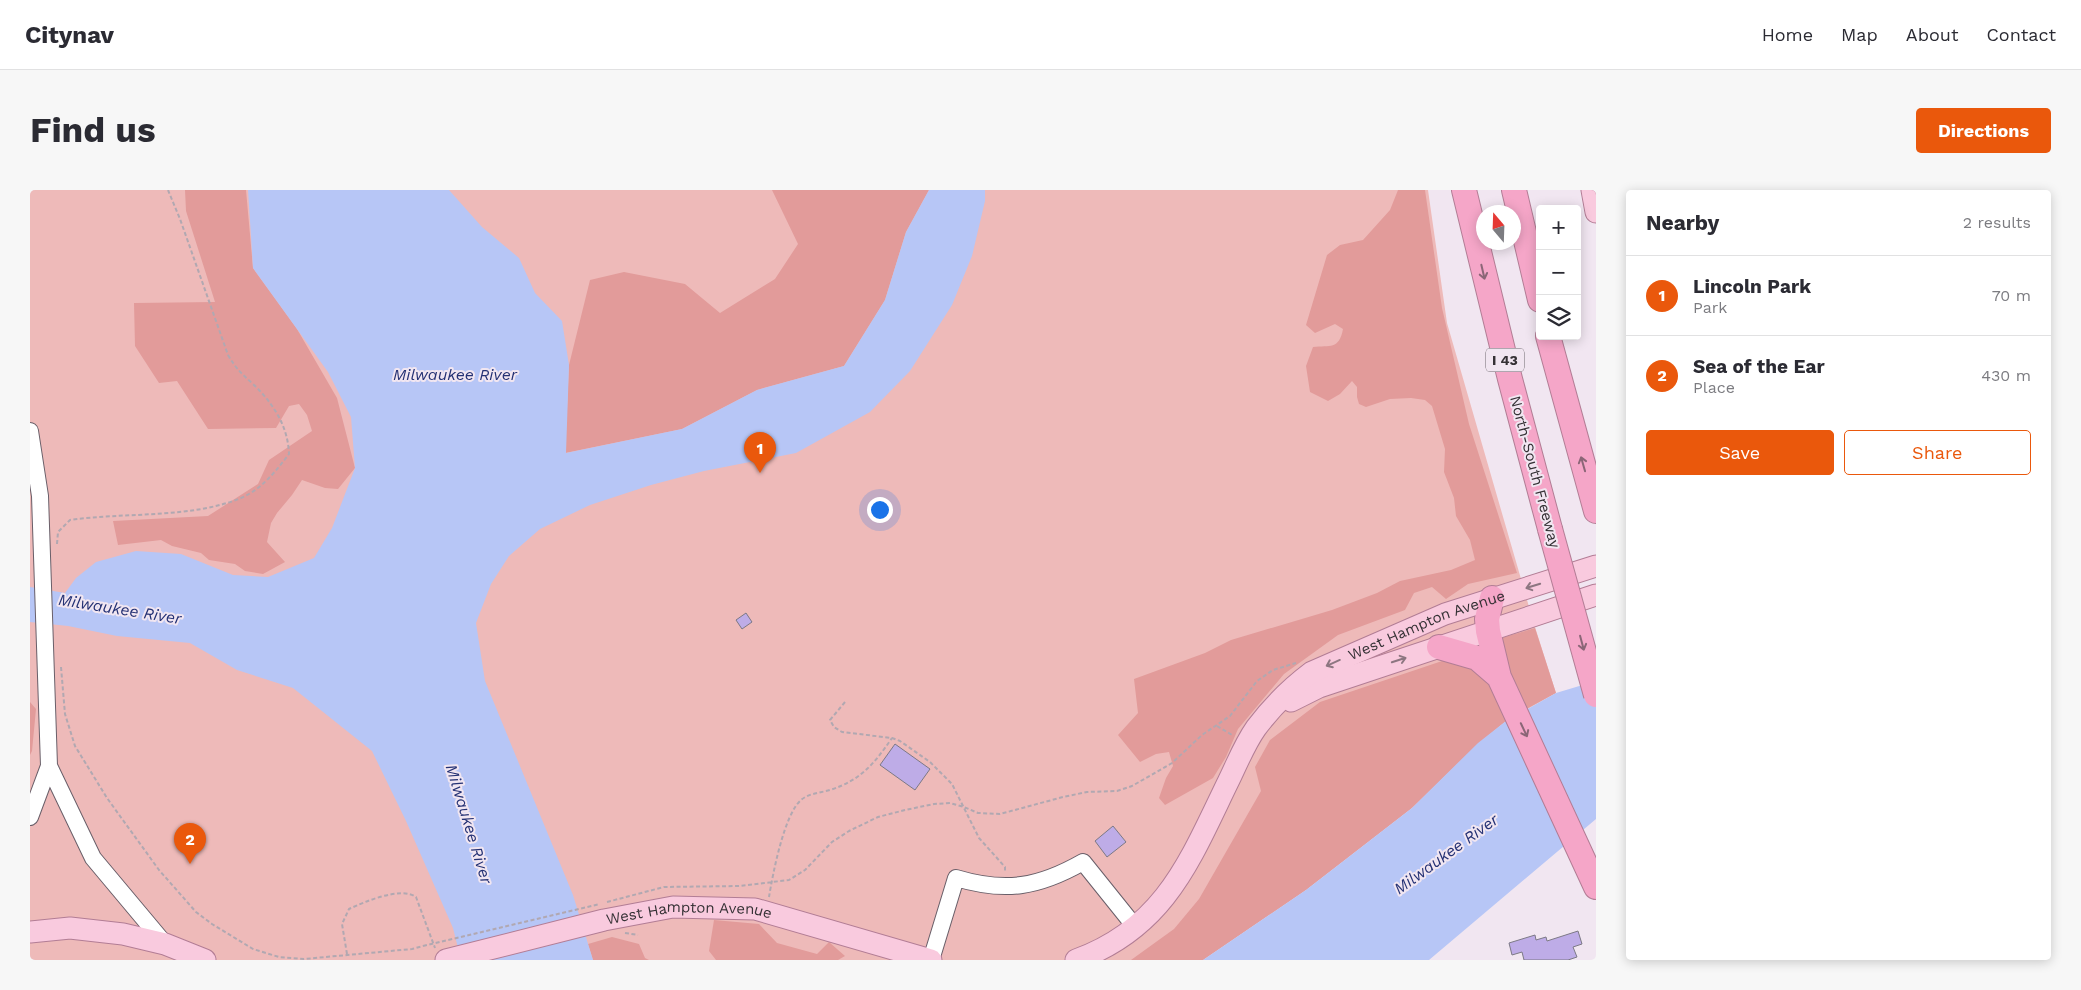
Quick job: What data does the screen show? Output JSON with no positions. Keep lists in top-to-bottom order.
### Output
{
  "streets": {
    "highway": ["I 43", "North-South Freeway"],
    "main road": ["West Hampton Avenue"]
  },
  "water": ["Milwaukee River"],
  "north": "top",
  "page": {
    "header": "Citynav",
    "nav": [
      "Home",
      "Map",
      "About",
      "Contact"
    ],
    "buttons": [
      "Directions",
      ["Save", "Share"]
    ],
    "title": "Find us",
    "heading": ["Nearby", "2 results"],
    "map_buttons": ["+", "−"],
    "list": [
      {
        "mark": "1",
        "name": "Lincoln Park",
        "note": "Park",
        "value": "70 m"
      },
      {
        "mark": "2",
        "name": "Sea of the Ear",
        "note": "Place",
        "value": "430 m"
      }
    ],
    "pins": ["1", "2"]
  }
}
